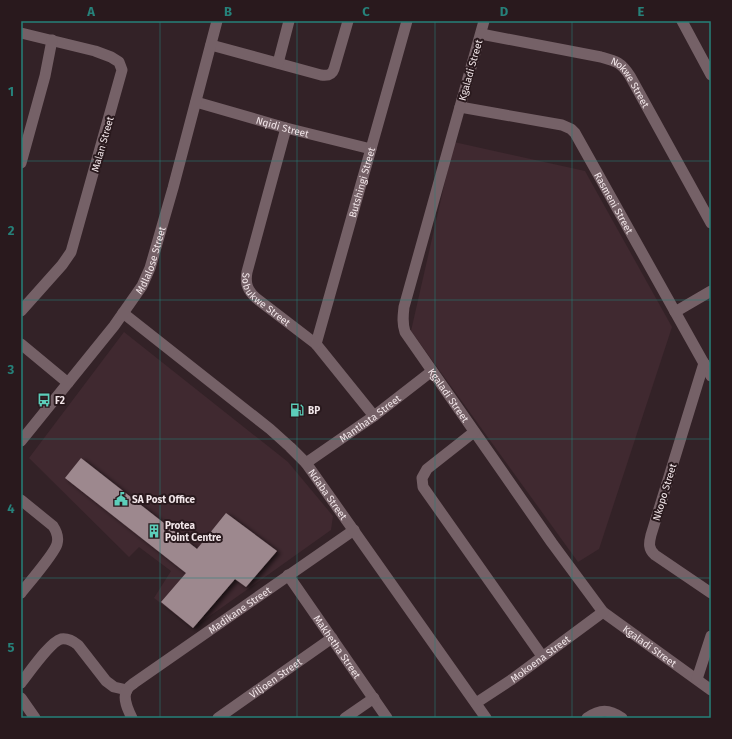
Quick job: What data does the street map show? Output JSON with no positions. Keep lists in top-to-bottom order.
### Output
{
  "streets": {
    "street": [
      "Kgaladi Street",
      "Nokwe Street",
      "Nqidi Street",
      "Malan Street",
      "Butshingi Street",
      "Rasmeni Street",
      "Mdlalose Street",
      "Sobukwe Street",
      "Manthata Street",
      "Nkopo Street",
      "Ndaba Street",
      "Madikane Street",
      "Makhetha Street",
      "Mokoena Street",
      "Viljoen Street"
    ]
  },
  "crossings": [
    ["Kgaladi Street", "Nokwe Street"],
    ["Kgaladi Street", "Rasmeni Street"],
    ["Kgaladi Street", "Manthata Street"],
    ["Kgaladi Street", "Mokoena Street"],
    ["Nqidi Street", "Butshingi Street"],
    ["Nqidi Street", "Mdlalose Street"],
    ["Nqidi Street", "Sobukwe Street"],
    ["Butshingi Street", "Sobukwe Street"],
    ["Rasmeni Street", "Nkopo Street"],
    ["Mdlalose Street", "Ndaba Street"],
    ["Sobukwe Street", "Manthata Street"],
    ["Manthata Street", "Ndaba Street"],
    ["Ndaba Street", "Madikane Street"],
    ["Ndaba Street", "Mokoena Street"],
    ["Madikane Street", "Makhetha Street"],
    ["Makhetha Street", "Viljoen Street"]
  ],
  "places": {
    "bus stop": ["F2"],
    "fuel station": ["BP"],
    "public building": ["SA Post Office"],
    "building": ["Protea Point Centre"]
  },
  "grid": {
    "columns": [
      "A",
      "B",
      "C",
      "D",
      "E"
    ],
    "rows": [
      "1",
      "2",
      "3",
      "4",
      "5"
    ]
  }
}
